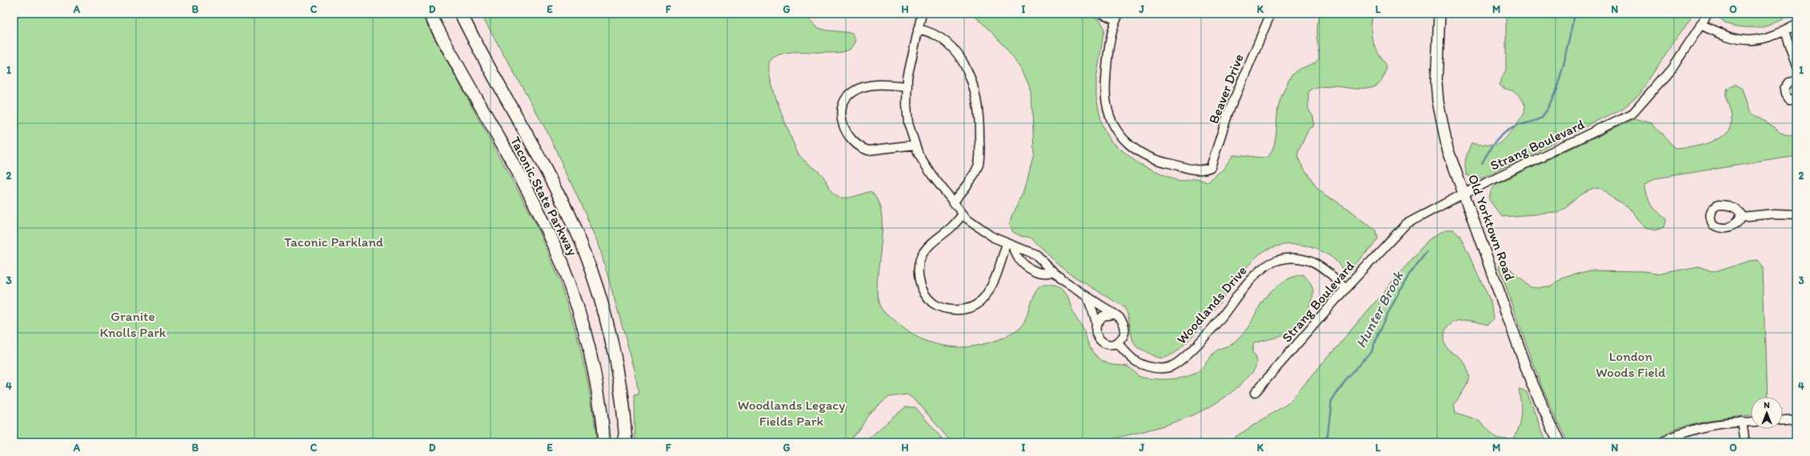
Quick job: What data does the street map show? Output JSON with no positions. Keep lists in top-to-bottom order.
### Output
{
  "streets": {
    "highway": ["Taconic State Parkway"],
    "main road": ["Old Yorktown Road"],
    "street": ["Beaver Drive", "Strang Boulevard", "Woodlands Drive"]
  },
  "crossings": [
    ["Strang Boulevard", "Old Yorktown Road"],
    ["Strang Boulevard", "Woodlands Drive"]
  ],
  "water": ["Hunter Brook"],
  "parks": [
    "Taconic Parkland",
    "Granite Knolls Park",
    "London Woods Field",
    "Woodlands Legacy Fields Park"
  ],
  "north": "top",
  "grid": {
    "columns": [
      "A",
      "B",
      "C",
      "D",
      "E",
      "F",
      "G",
      "H",
      "I",
      "J",
      "K",
      "L",
      "M",
      "N",
      "O"
    ],
    "rows": [
      "1",
      "2",
      "3",
      "4"
    ]
  }
}
